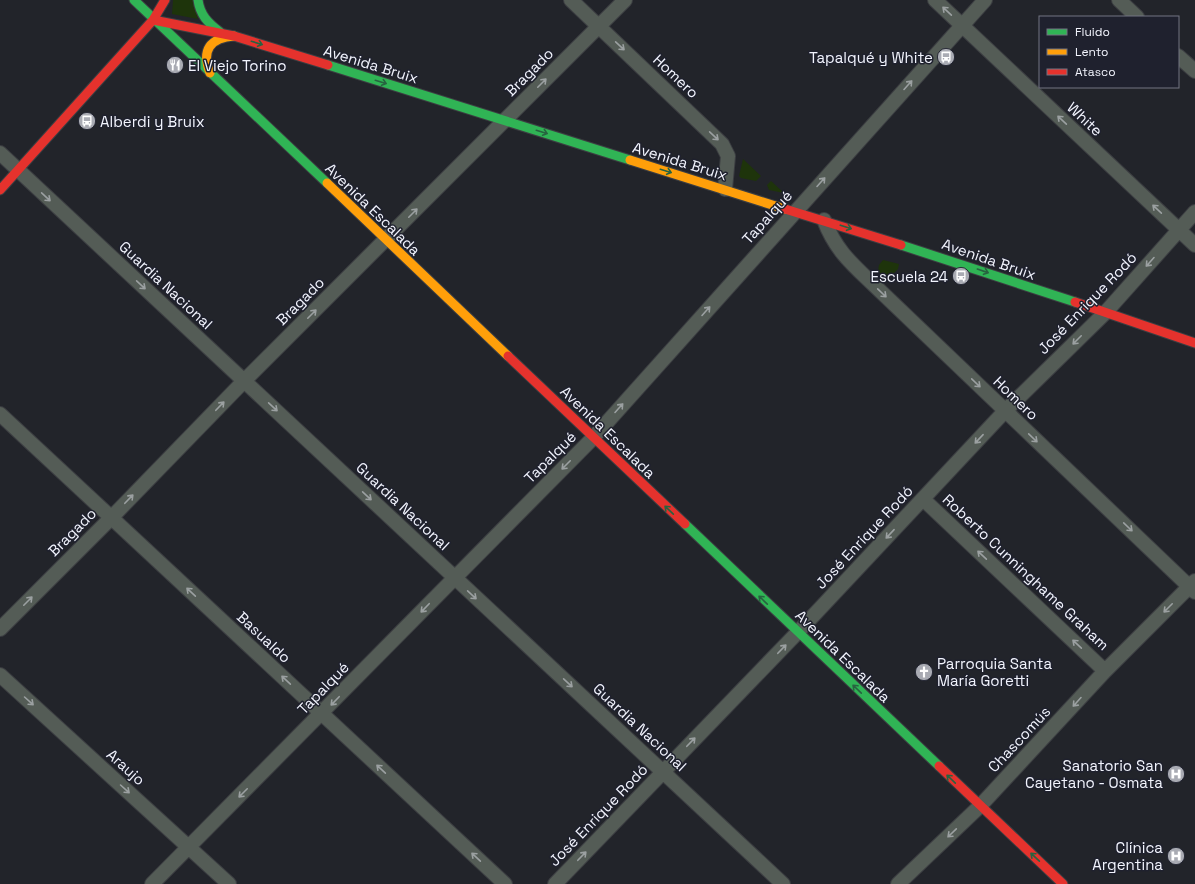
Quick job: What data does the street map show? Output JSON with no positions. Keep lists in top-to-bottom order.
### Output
{
  "streets": {
    "main road": ["Avenida Bruix", "Avenida Escalada"],
    "street": [
      "Bragado",
      "Homero",
      "White",
      "Tapalqué",
      "Guardia Nacional",
      "José Enrique Rodó",
      "Roberto Cunninghame Graham",
      "Basualdo",
      "Chascomús",
      "Araujo"
    ]
  },
  "crossings": [
    ["Avenida Bruix", "Bragado"],
    ["Avenida Bruix", "Homero"],
    ["Avenida Bruix", "Avenida Escalada"],
    ["Avenida Bruix", "Tapalqué"],
    ["Avenida Bruix", "José Enrique Rodó"],
    ["Bragado", "Homero"],
    ["Bragado", "Avenida Escalada"],
    ["Bragado", "Guardia Nacional"],
    ["Bragado", "Basualdo"],
    ["Homero", "José Enrique Rodó"],
    ["Homero", "Chascomús"],
    ["White", "Tapalqué"],
    ["White", "José Enrique Rodó"],
    ["Avenida Escalada", "Tapalqué"],
    ["Avenida Escalada", "José Enrique Rodó"],
    ["Avenida Escalada", "Chascomús"],
    ["Tapalqué", "Guardia Nacional"],
    ["Tapalqué", "Basualdo"],
    ["Tapalqué", "Araujo"],
    ["Guardia Nacional", "José Enrique Rodó"],
    ["José Enrique Rodó", "Roberto Cunninghame Graham"],
    ["Roberto Cunninghame Graham", "Chascomús"]
  ],
  "one_way": [
    "Avenida Bruix",
    "Bragado",
    "Homero",
    "White",
    "Avenida Escalada",
    "Guardia Nacional",
    "Roberto Cunninghame Graham",
    "Basualdo",
    "Chascomús",
    "Araujo"
  ],
  "places": {
    "bus stop": ["Tapalqué y White", "Alberdi y Bruix", "Escuela 24"],
    "restaurant": ["El Viejo Torino"],
    "church": ["Parroquia Santa María Goretti"],
    "hospital": ["Sanatorio San Cayetano - Osmata", "Clínica Argentina"]
  },
  "legend": ["Fluido", "Lento", "Atasco"]
}
